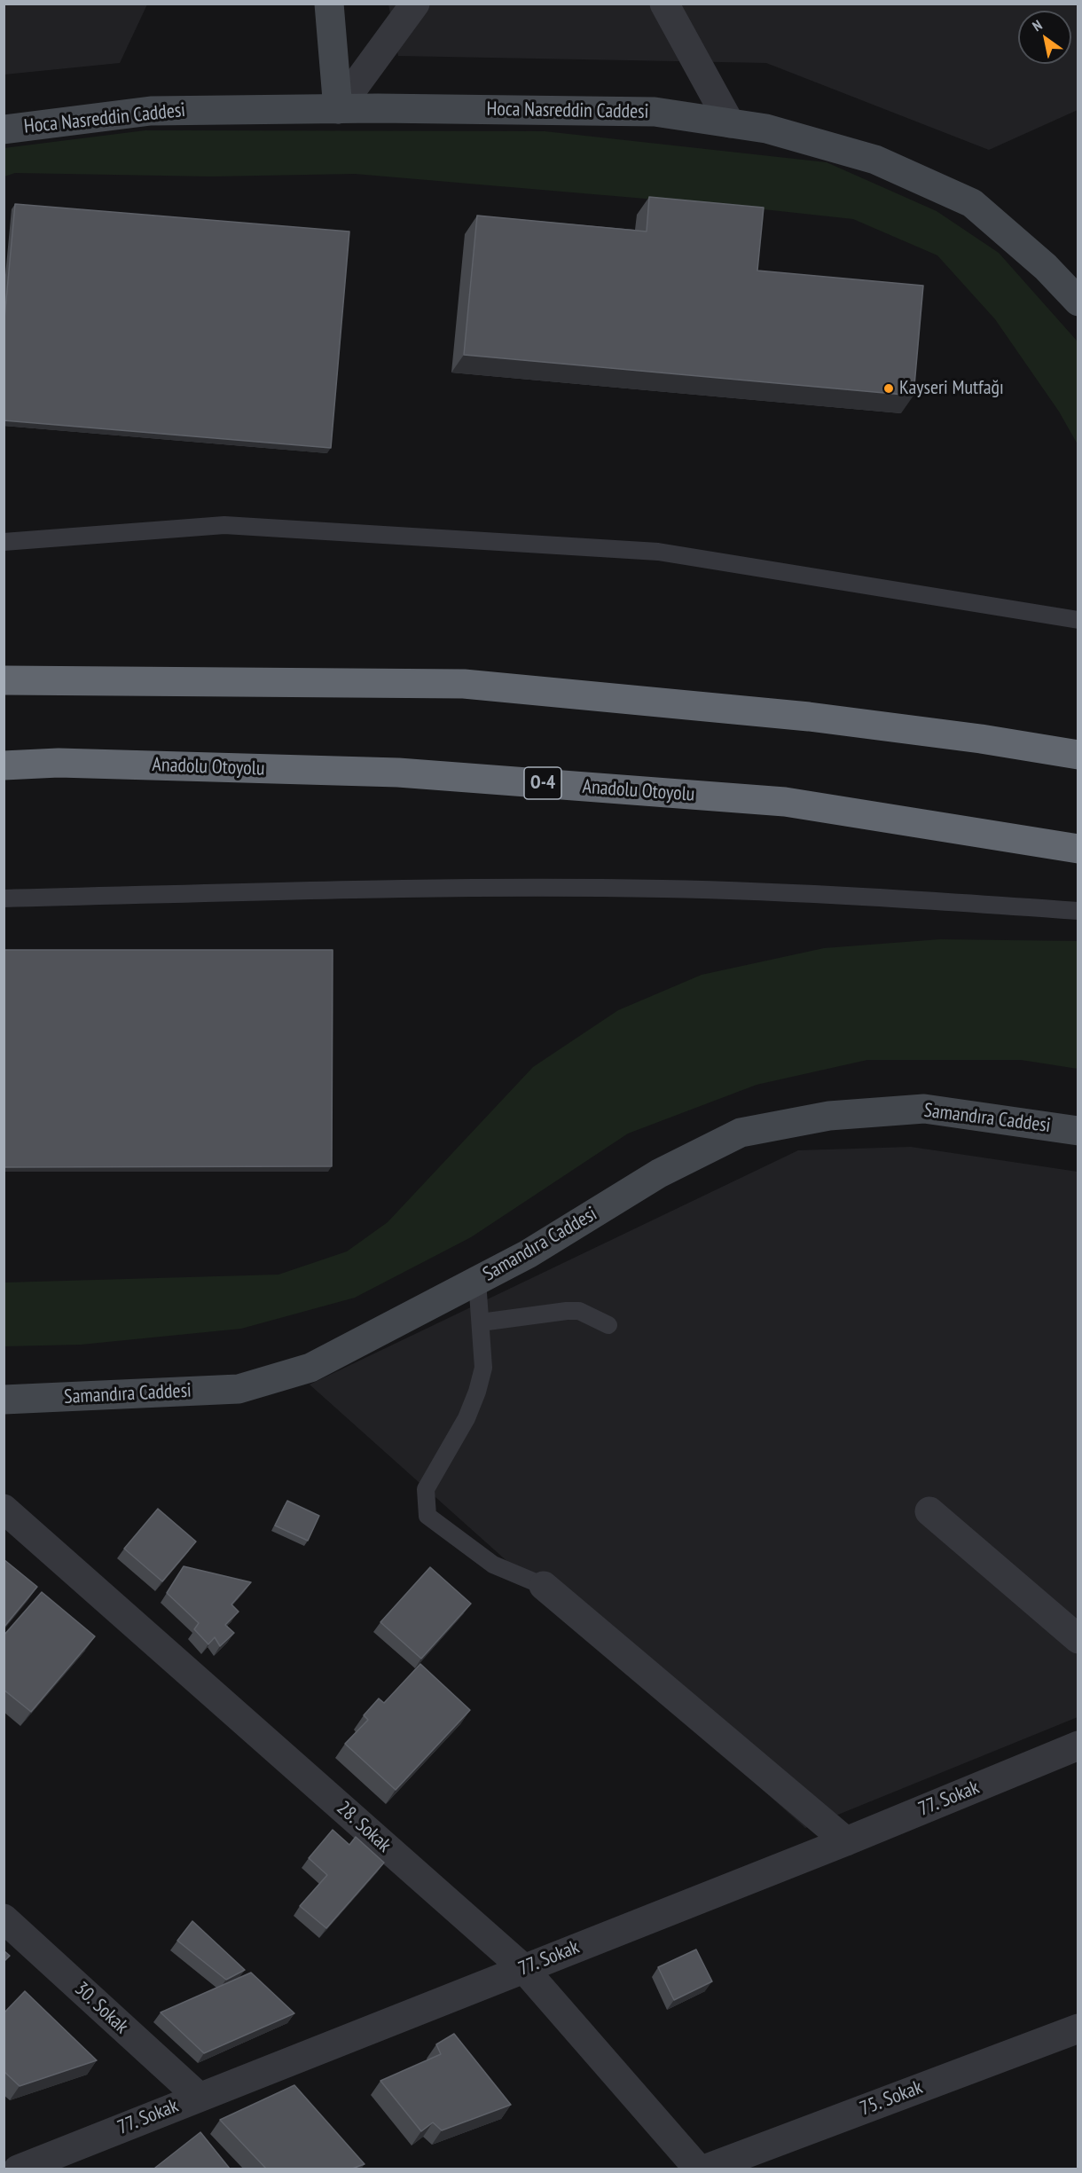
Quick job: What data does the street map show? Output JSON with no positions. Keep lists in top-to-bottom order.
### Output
{
  "streets": {
    "highway": ["Anadolu Otoyolu", "O-4"],
    "main road": ["Hoca Nasreddin Caddesi", "Samandıra Caddesi"],
    "street": [
      "77. Sokak",
      "28. Sokak",
      "30. Sokak",
      "75. Sokak"
    ]
  },
  "crossings": [
    ["77. Sokak", "28. Sokak"],
    ["77. Sokak", "30. Sokak"]
  ],
  "places": ["Kayseri Mutfağı"],
  "north": "top left"
}
